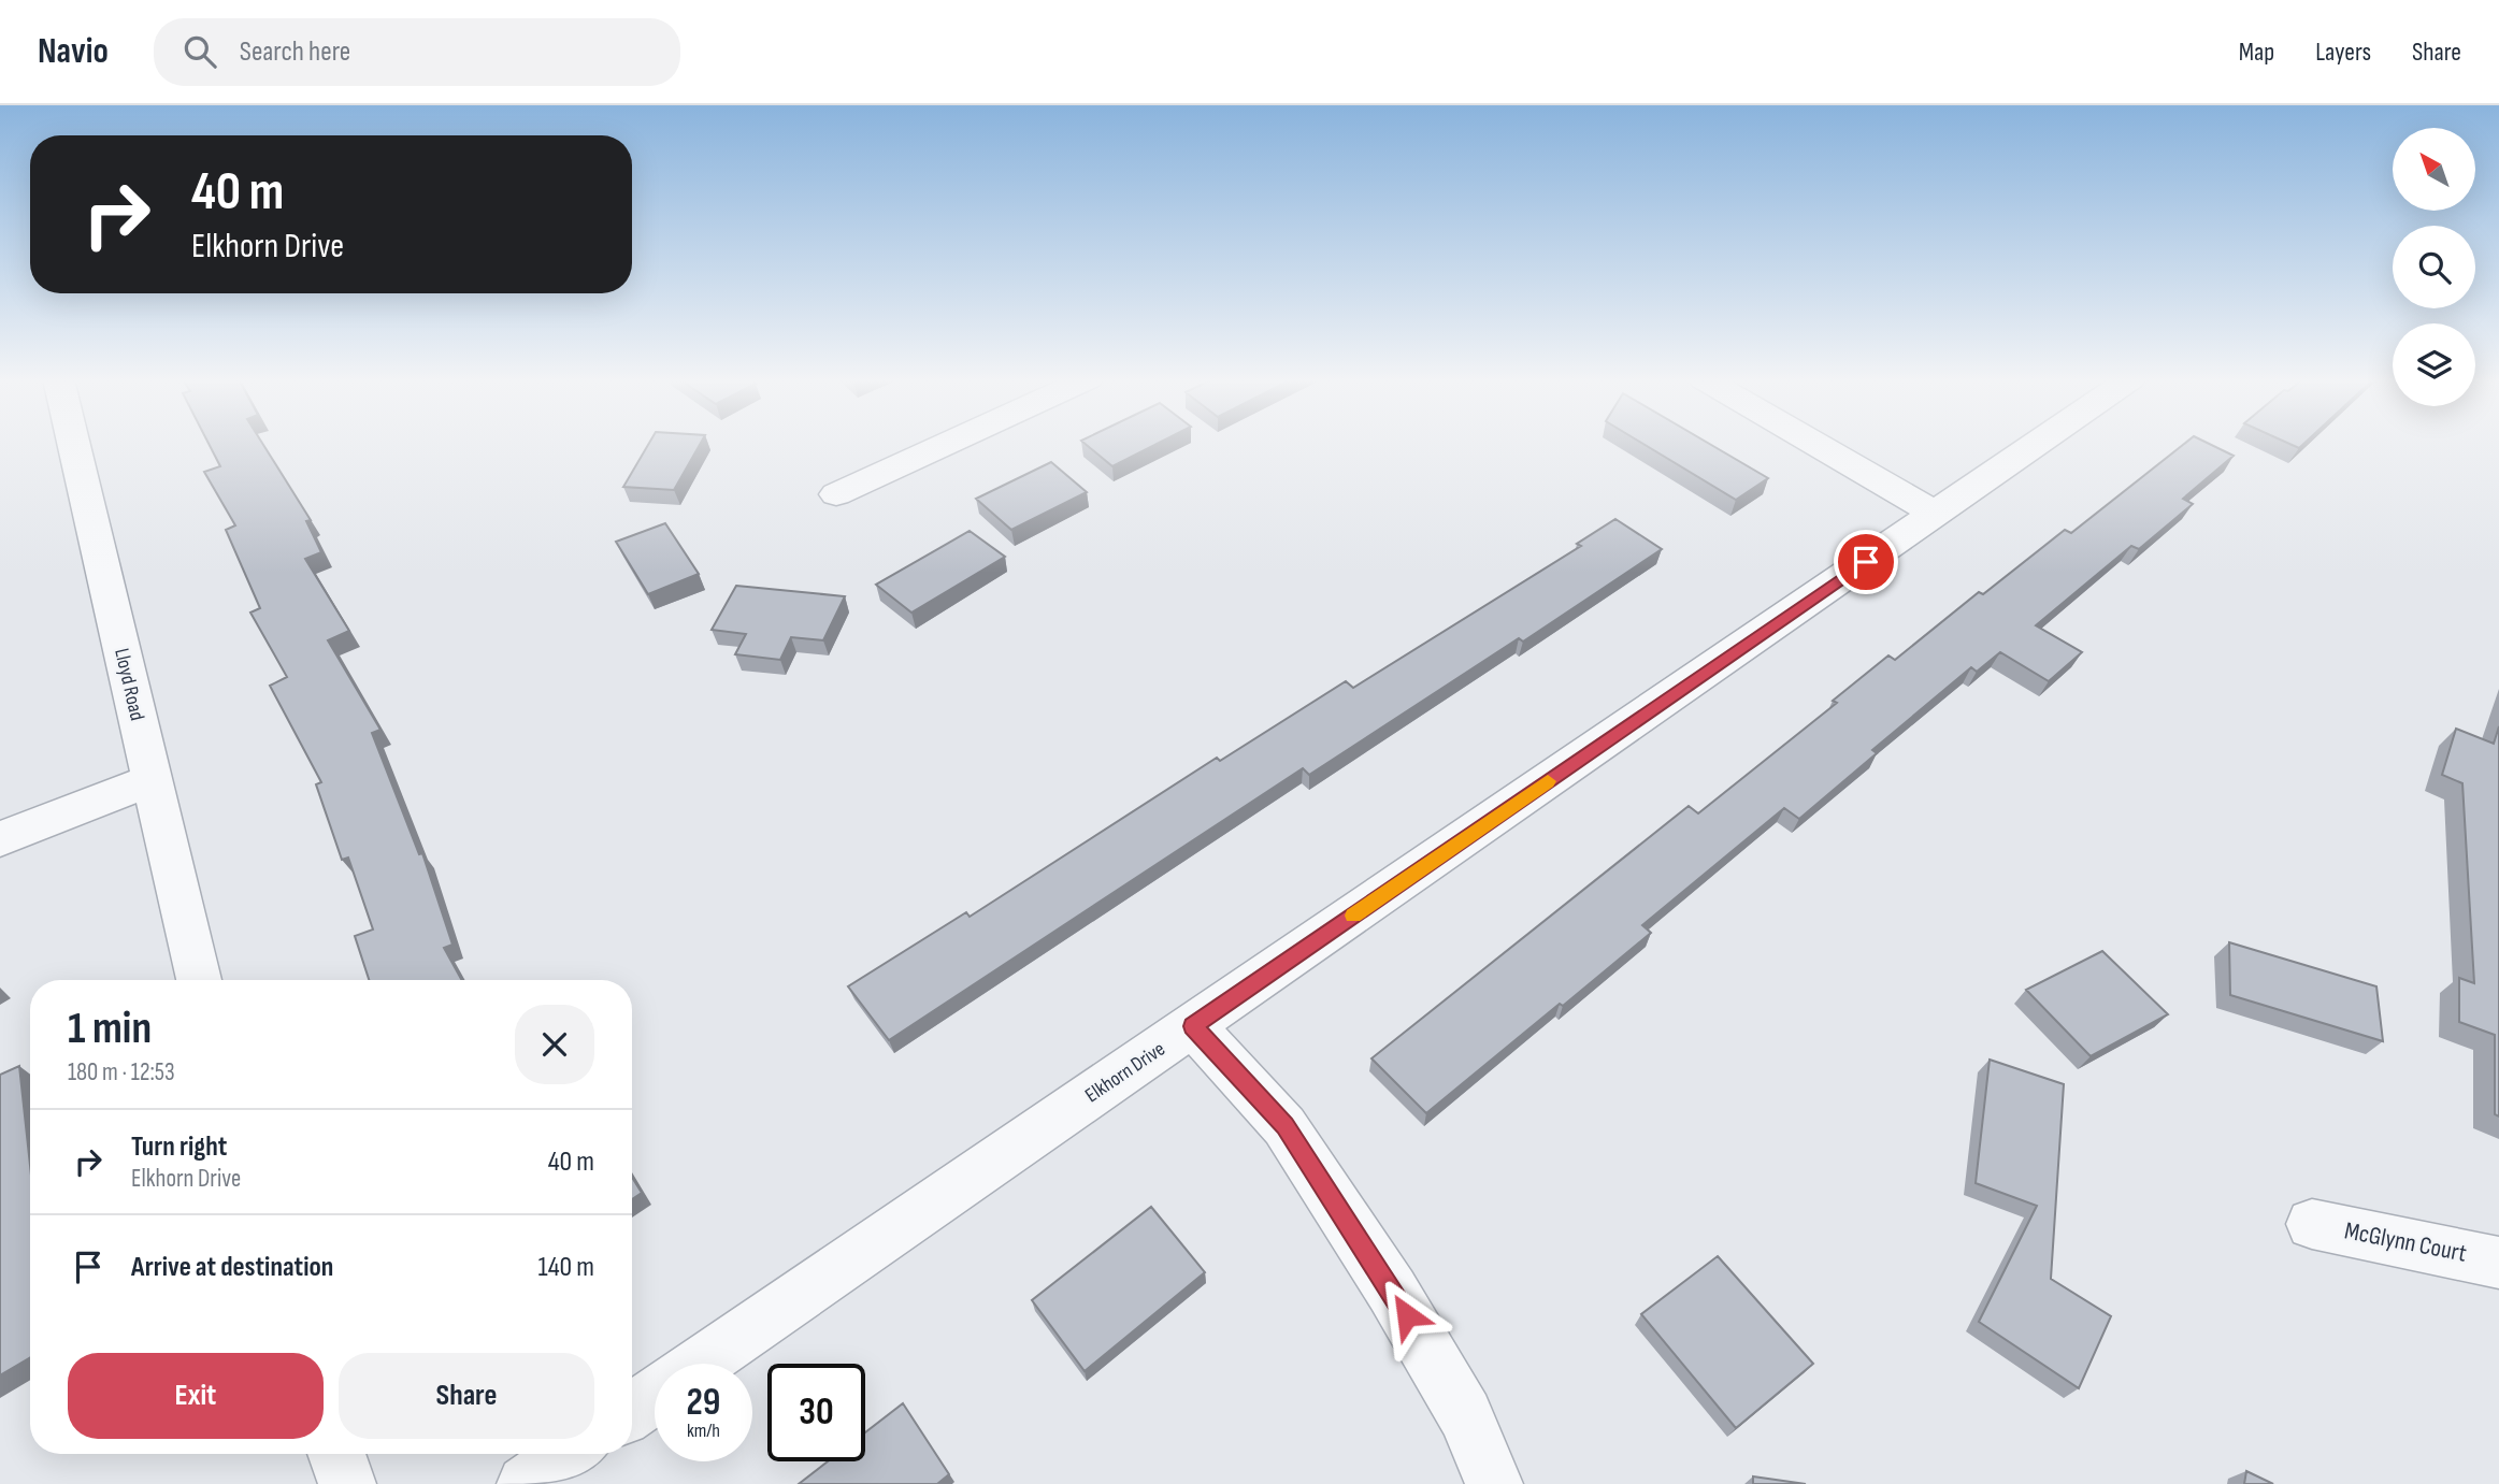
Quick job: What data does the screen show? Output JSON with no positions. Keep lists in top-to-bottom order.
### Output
{
  "streets": {
    "street": ["Lloyd Road", "Elkhorn Drive", "McGlynn Court"]
  },
  "north": "top left",
  "page": {
    "header": "Navio",
    "search": "Search here",
    "nav": ["Map", "Layers", "Share"],
    "turn": ["40 m", "Elkhorn Drive"],
    "heading": ["1 min", "180 m · 12:53"],
    "list": [
      {
        "name": "Turn right",
        "note": "Elkhorn Drive",
        "value": "40 m"
      },
      {
        "name": "Arrive at destination",
        "value": "140 m"
      }
    ],
    "buttons": ["Exit", "Share"],
    "speed": "29 km/h",
    "limit": "30"
  }
}
